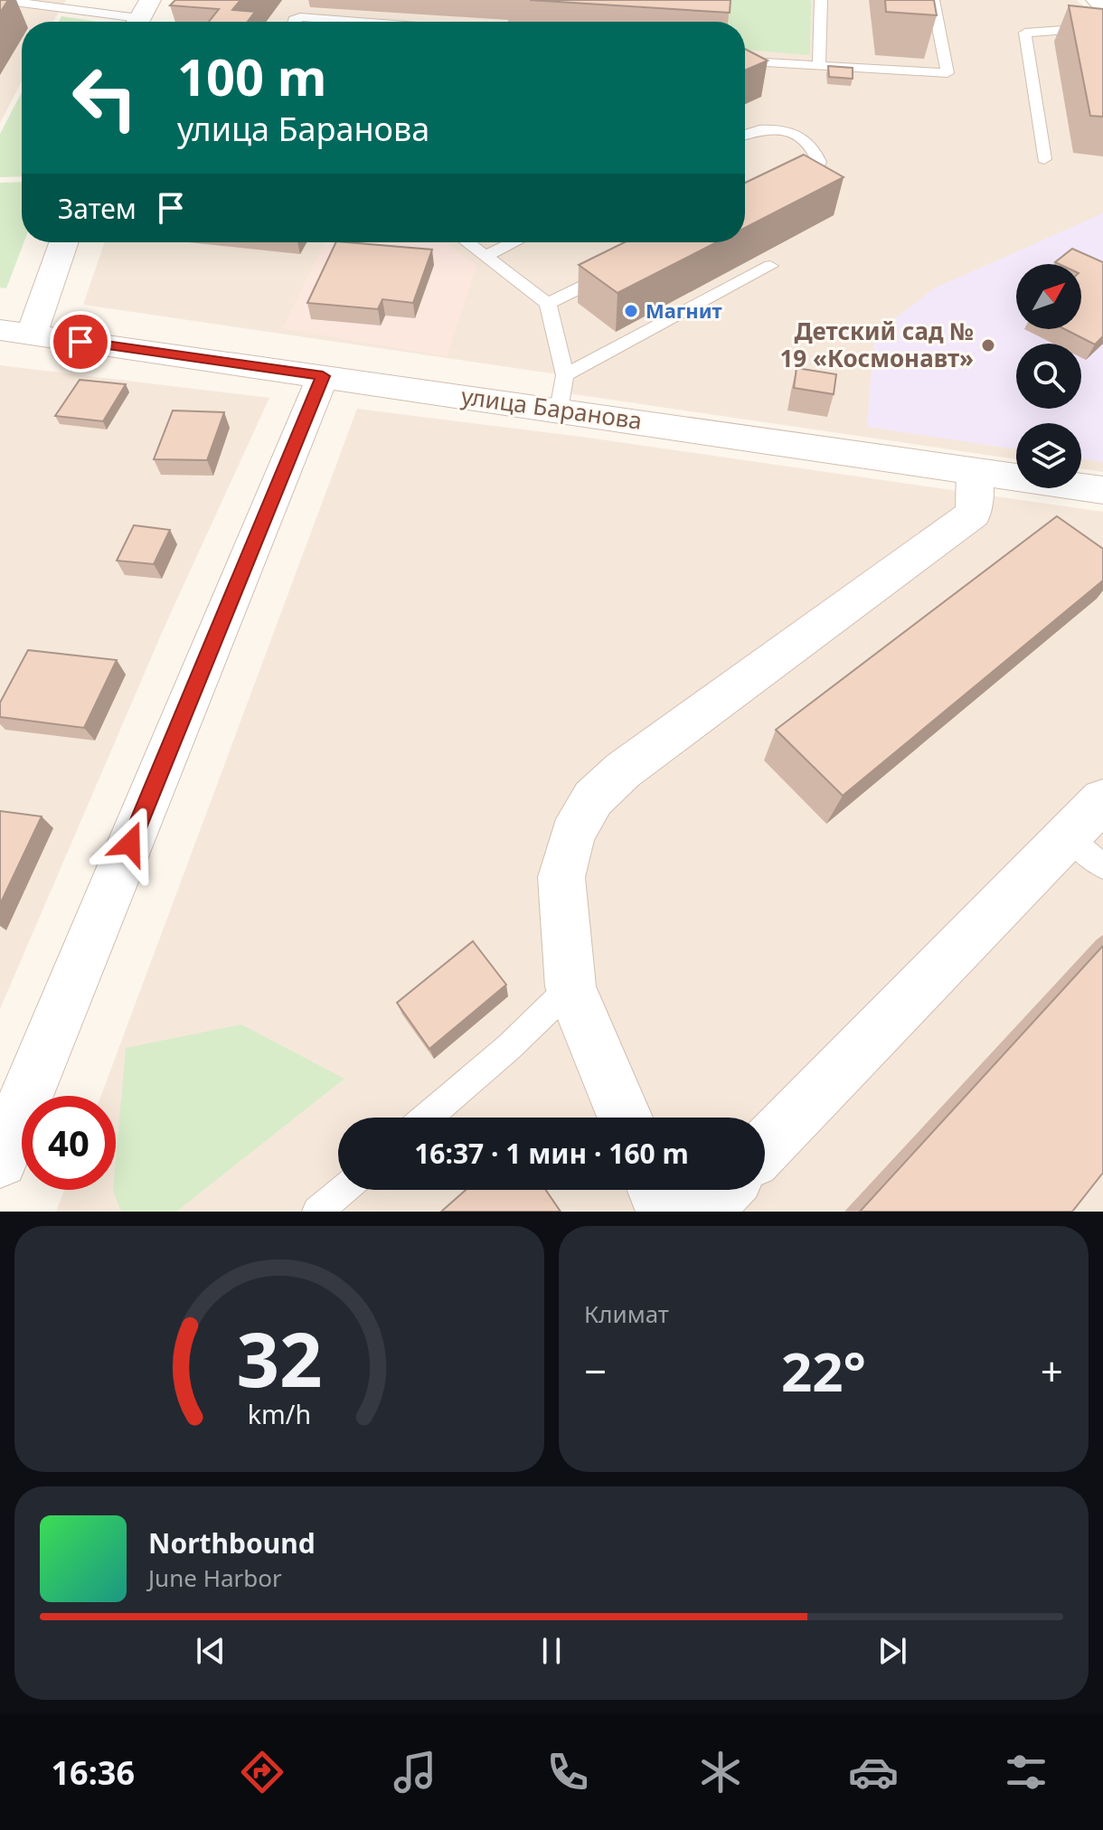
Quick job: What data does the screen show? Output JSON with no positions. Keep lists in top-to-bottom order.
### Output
{
  "streets": {
    "street": ["улица Баранова"]
  },
  "places": ["Магнит", "Детский сад № 19 «Космонавт»"],
  "north": "top right",
  "page": {
    "turn": ["100 m", "улица Баранова"],
    "then": "Затем",
    "limit": "40",
    "trip": "16:37 · 1 мин · 160 m",
    "tile": "Климат",
    "heat": ["−", "22°", "+"],
    "song": ["Northbound", "June Harbor"],
    "tabs": "16:36",
    "gauge": ["32", "km/h"]
  }
}
